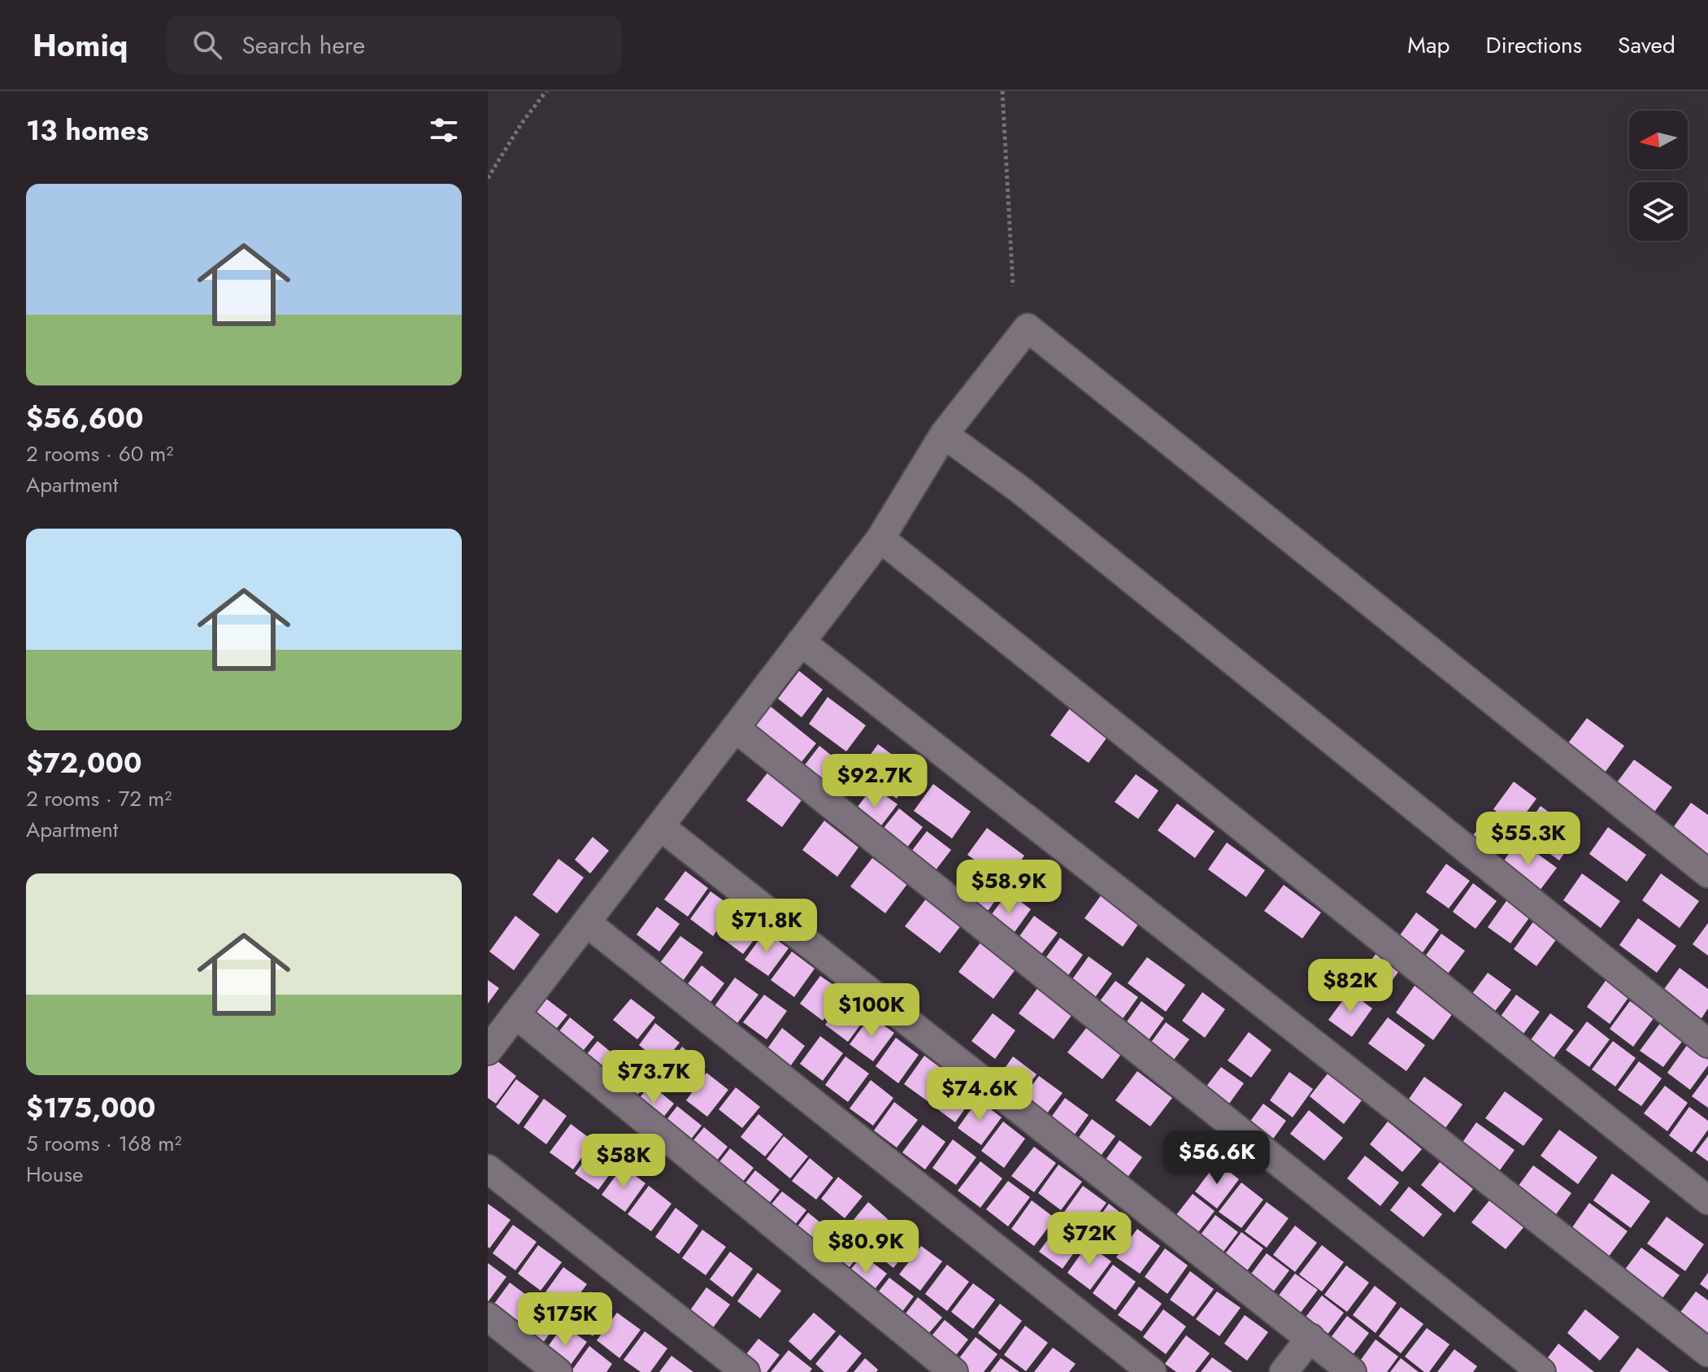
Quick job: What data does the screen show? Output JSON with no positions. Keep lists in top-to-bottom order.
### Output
{
  "north": "left",
  "page": {
    "header": "Homiq",
    "search": "Search here",
    "nav": ["Map", "Directions", "Saved"],
    "heading": "13 homes",
    "list": [
      {
        "name": "$56,600",
        "note": "2 rooms · 60 m² · Apartment"
      },
      {
        "name": "$72,000",
        "note": "2 rooms · 72 m² · Apartment"
      },
      {
        "name": "$175,000",
        "note": "5 rooms · 168 m² · House"
      }
    ],
    "price": [
      "$92.7K",
      "$55.3K",
      "$58.9K",
      "$71.8K",
      "$82K",
      "$100K",
      "$73.7K",
      "$74.6K",
      "$56.6K",
      "$58K",
      "$72K",
      "$80.9K",
      "$175K"
    ]
  }
}
